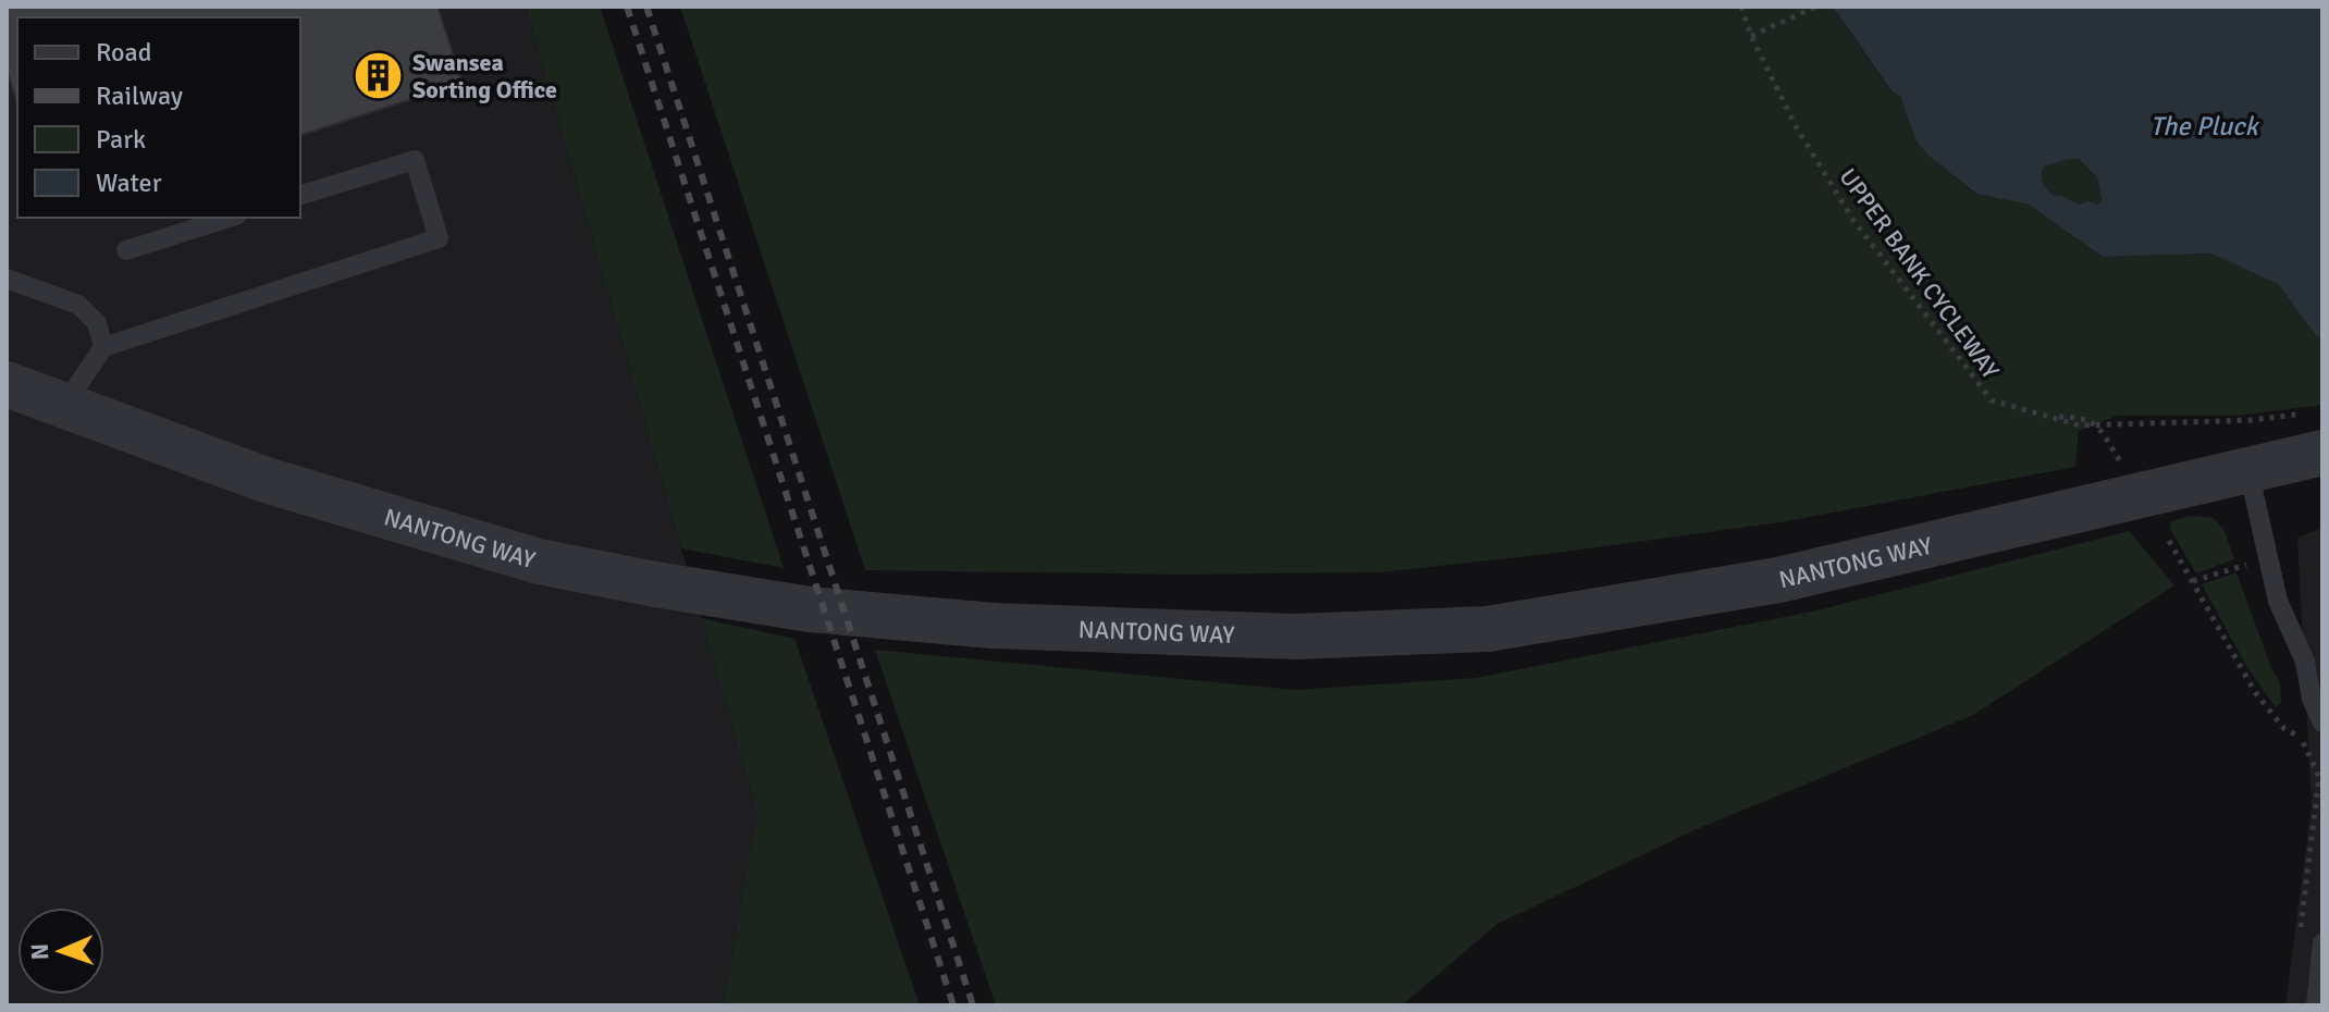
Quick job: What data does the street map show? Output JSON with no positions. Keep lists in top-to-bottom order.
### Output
{
  "streets": {
    "street": ["NANTONG WAY"],
    "path": ["UPPER BANK CYCLEWAY"]
  },
  "crossings": [
    ["UPPER BANK CYCLEWAY", "NANTONG WAY"]
  ],
  "water": ["The Pluck"],
  "places": {
    "building": ["Swansea Sorting Office"]
  },
  "legend": [
    "Road",
    "Railway",
    "Park",
    "Water"
  ],
  "north": "left"
}
